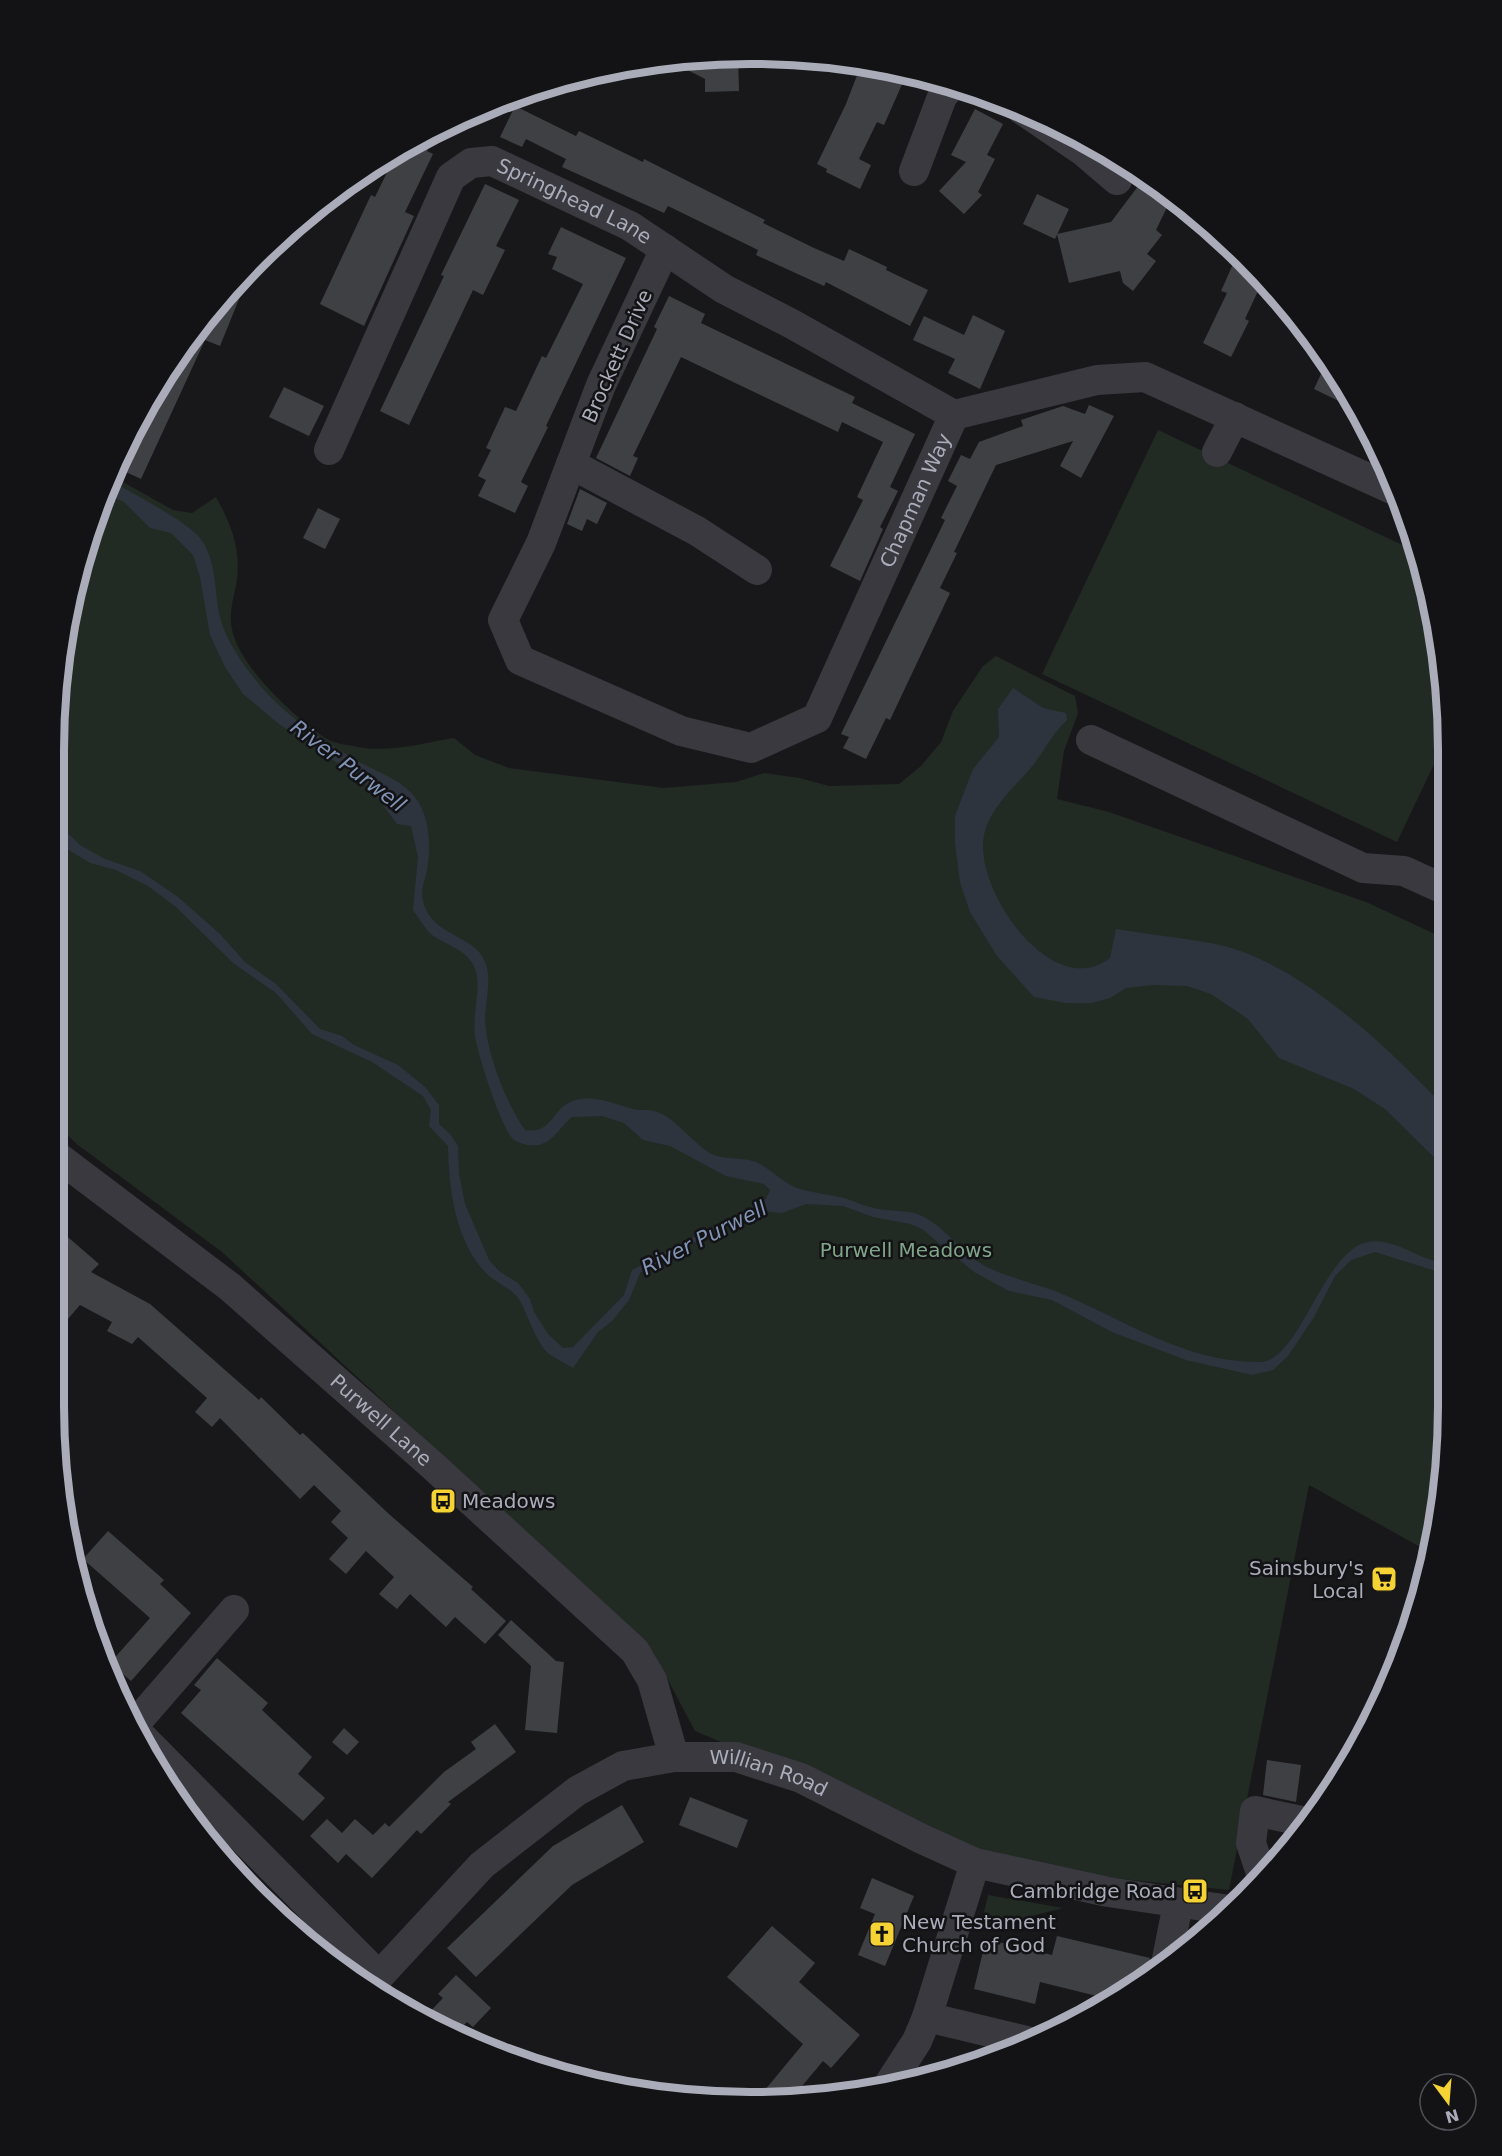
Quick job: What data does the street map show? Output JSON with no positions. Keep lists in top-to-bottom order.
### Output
{
  "streets": {
    "street": [
      "Springhead Lane",
      "Brockett Drive",
      "Chapman Way",
      "Purwell Lane",
      "Willian Road"
    ]
  },
  "crossings": [
    ["Springhead Lane", "Brockett Drive"],
    ["Springhead Lane", "Chapman Way"],
    ["Brockett Drive", "Chapman Way"],
    ["Purwell Lane", "Willian Road"]
  ],
  "water": ["River Purwell"],
  "parks": ["Purwell Meadows"],
  "places": {
    "bus stop": ["Meadows", "Cambridge Road"],
    "supermarket": ["Sainsbury's Local"],
    "church": ["New Testament Church of God"]
  },
  "north": "bottom"
}
